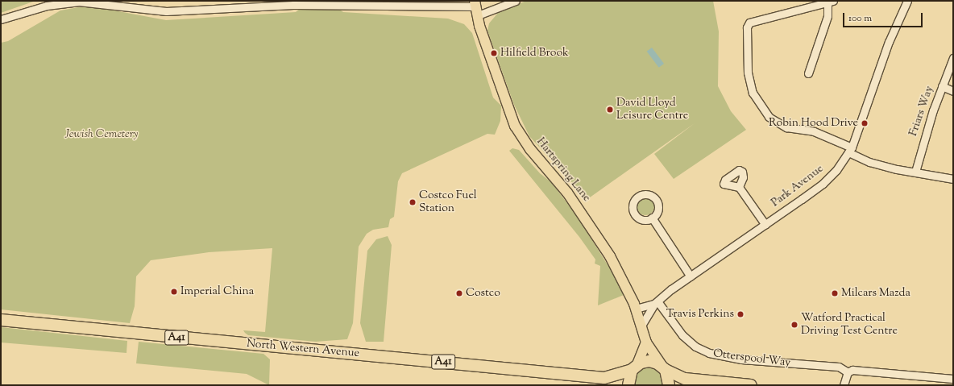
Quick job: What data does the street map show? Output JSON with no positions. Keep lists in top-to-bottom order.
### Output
{
  "streets": {
    "highway": ["A41", "North Western Avenue"],
    "main road": ["Hartspring Lane"],
    "street": ["Friars Way", "Park Avenue", "Otterspool Way"]
  },
  "crossings": [
    ["Hartspring Lane", "Park Avenue"],
    ["Hartspring Lane", "North Western Avenue"],
    ["Park Avenue", "Otterspool Way"]
  ],
  "parks": ["Jewish Cemetery"],
  "places": [
    "Hilfield Brook",
    "David Lloyd Leisure Centre",
    "Robin Hood Drive",
    "Costco Fuel Station",
    "Imperial China",
    "Costco",
    "Milcars Mazda",
    "Travis Perkins",
    "Watford Practical Driving Test Centre"
  ],
  "scale_bar": "100 m"
}
